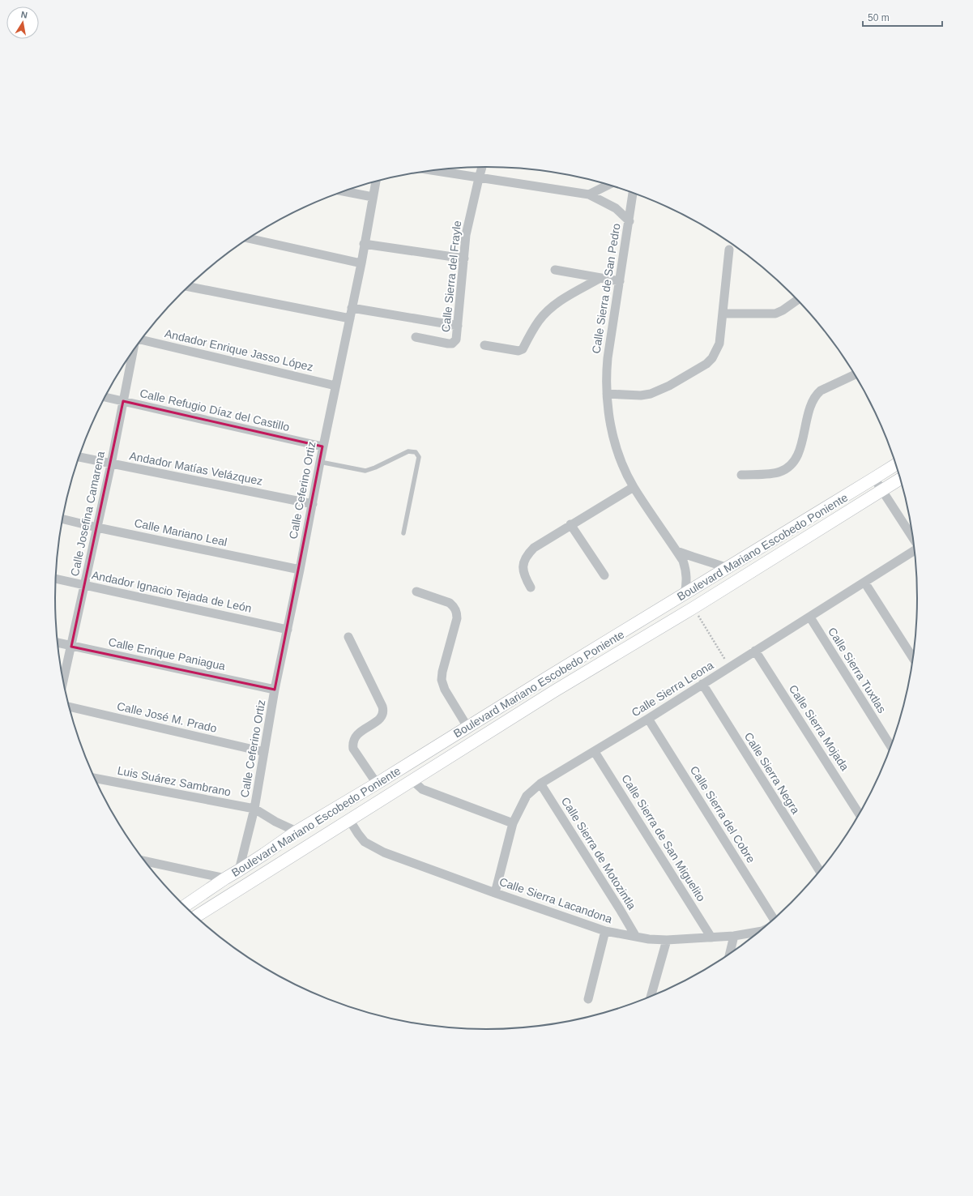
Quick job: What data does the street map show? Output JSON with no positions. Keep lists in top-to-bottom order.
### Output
{
  "streets": {
    "street": [
      "Calle Sierra del Frayle",
      "Calle Sierra de San Pedro",
      "Andador Enrique Jasso López",
      "Calle Refugio Díaz del Castillo",
      "Andador Matías Velázquez",
      "Calle Ceferino Ortiz",
      "Calle Josefina Camarena",
      "Calle Mariano Leal",
      "Boulevard Mariano Escobedo Poniente",
      "Andador Ignacio Tejada de León",
      "Calle Enrique Paniagua",
      "Calle Sierra Tuxtlas",
      "Calle Sierra Leona",
      "Calle José M. Prado",
      "Calle Sierra Mojada",
      "Calle Sierra Negra",
      "Luis Suárez Sambrano",
      "Calle Sierra del Cobre",
      "Calle Sierra de San Miguelito",
      "Calle Sierra de Motozintla",
      "Calle Sierra Lacandona"
    ]
  },
  "crossings": [
    ["Calle Sierra de San Pedro", "Boulevard Mariano Escobedo Poniente"],
    ["Andador Enrique Jasso López", "Calle Ceferino Ortiz"],
    ["Calle Refugio Díaz del Castillo", "Calle Ceferino Ortiz"],
    ["Calle Refugio Díaz del Castillo", "Calle Josefina Camarena"],
    ["Andador Matías Velázquez", "Calle Ceferino Ortiz"],
    ["Andador Matías Velázquez", "Calle Josefina Camarena"],
    ["Calle Ceferino Ortiz", "Calle Mariano Leal"],
    ["Calle Ceferino Ortiz", "Boulevard Mariano Escobedo Poniente"],
    ["Calle Ceferino Ortiz", "Andador Ignacio Tejada de León"],
    ["Calle Ceferino Ortiz", "Calle Enrique Paniagua"],
    ["Calle Ceferino Ortiz", "Calle José M. Prado"],
    ["Calle Ceferino Ortiz", "Luis Suárez Sambrano"],
    ["Calle Josefina Camarena", "Calle Mariano Leal"],
    ["Calle Josefina Camarena", "Andador Ignacio Tejada de León"],
    ["Calle Josefina Camarena", "Calle Enrique Paniagua"],
    ["Boulevard Mariano Escobedo Poniente", "Calle Sierra Lacandona"],
    ["Calle Sierra Tuxtlas", "Calle Sierra Leona"],
    ["Calle Sierra Leona", "Calle Sierra Mojada"],
    ["Calle Sierra Leona", "Calle Sierra Negra"],
    ["Calle Sierra Leona", "Calle Sierra del Cobre"],
    ["Calle Sierra Leona", "Calle Sierra de San Miguelito"],
    ["Calle Sierra Leona", "Calle Sierra de Motozintla"],
    ["Calle Sierra Leona", "Calle Sierra Lacandona"],
    ["Calle Sierra de San Miguelito", "Calle Sierra Lacandona"],
    ["Calle Sierra de Motozintla", "Calle Sierra Lacandona"]
  ],
  "scale_bar": "50 m",
  "north": "top"
}
